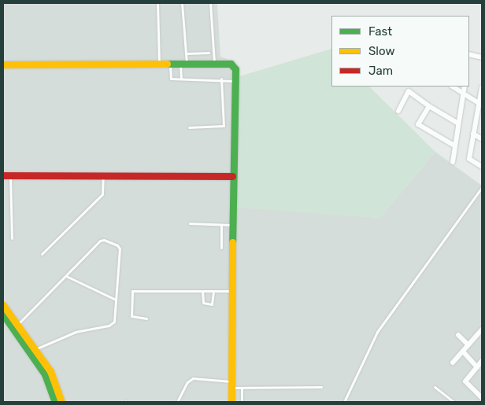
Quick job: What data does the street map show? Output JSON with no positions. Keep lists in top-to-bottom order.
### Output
{
  "legend": ["Fast", "Slow", "Jam"]
}
